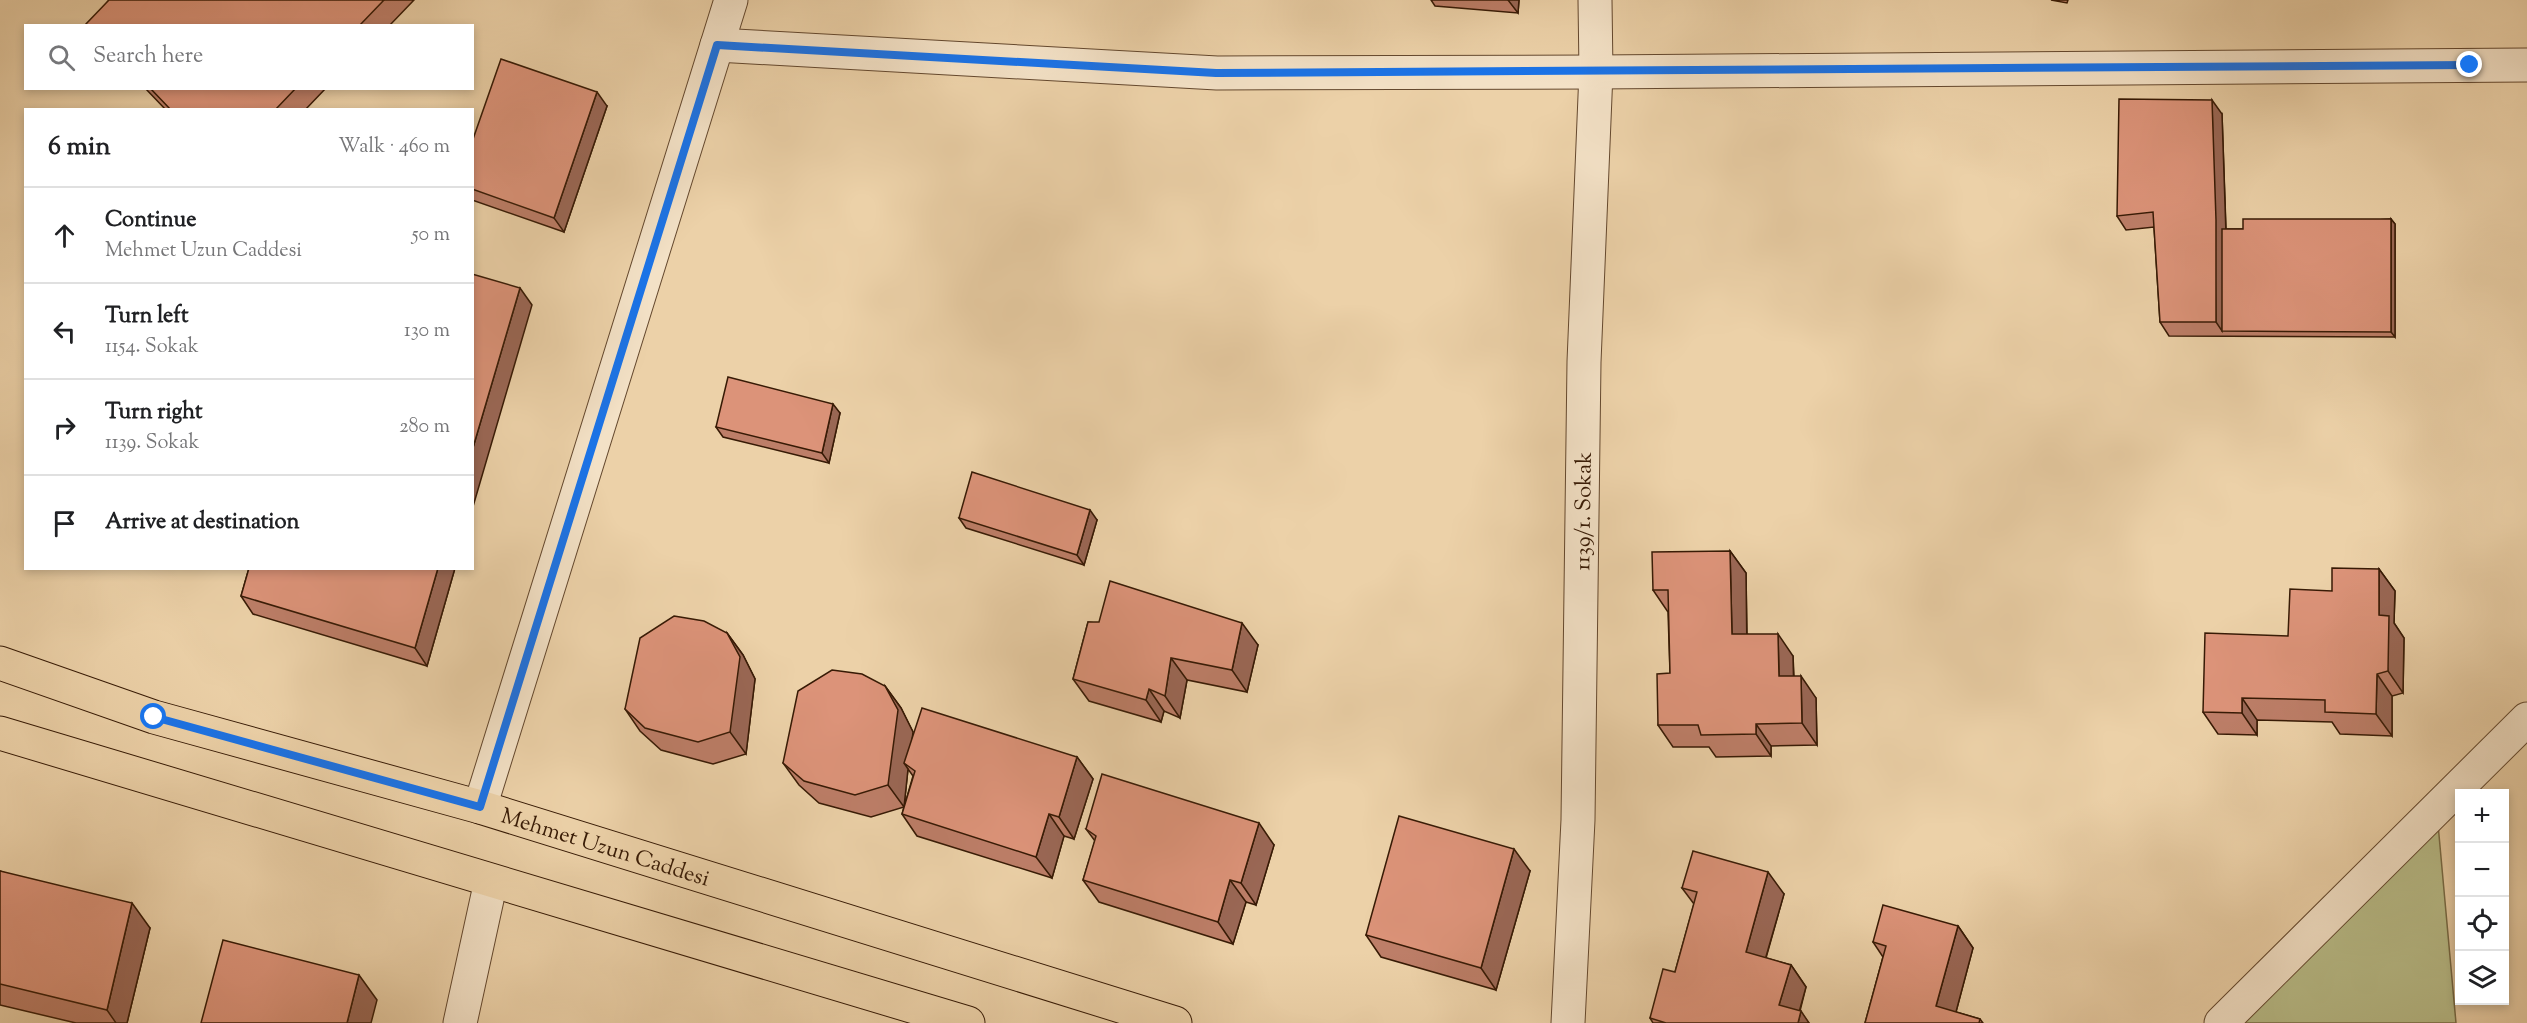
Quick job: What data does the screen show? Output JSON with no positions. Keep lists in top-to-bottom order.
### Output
{
  "streets": {
    "main road": ["Mehmet Uzun Caddesi"],
    "street": ["1139/1. Sokak"]
  },
  "page": {
    "search": "Search here",
    "heading": ["6 min", "Walk · 460 m"],
    "list": [
      ["Continue", "Mehmet Uzun Caddesi", "50 m"],
      ["Turn left", "1154. Sokak", "130 m"],
      ["Turn right", "1139. Sokak", "280 m"],
      "Arrive at destination"
    ],
    "map_buttons": ["+", "−"]
  }
}
